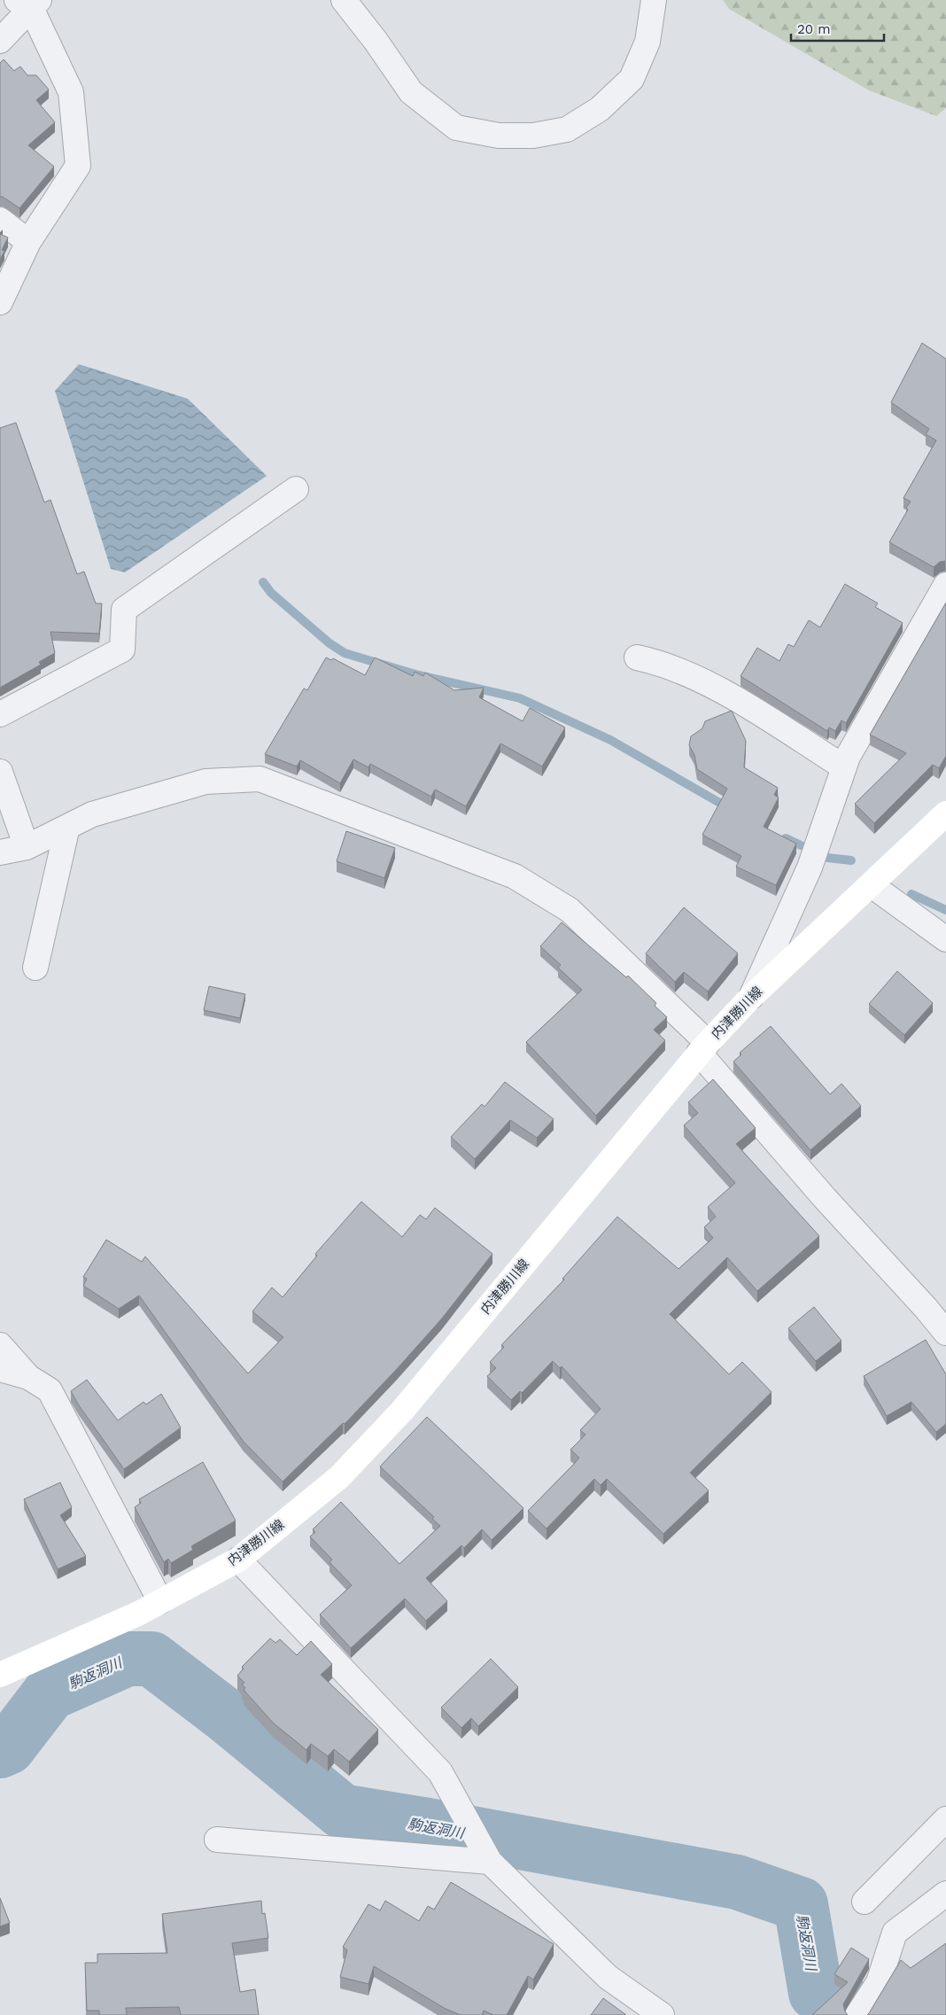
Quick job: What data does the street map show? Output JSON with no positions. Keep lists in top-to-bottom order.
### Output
{
  "streets": {
    "main road": ["内津勝川線"]
  },
  "water": ["駒返洞川"],
  "scale_bar": "20 m"
}
